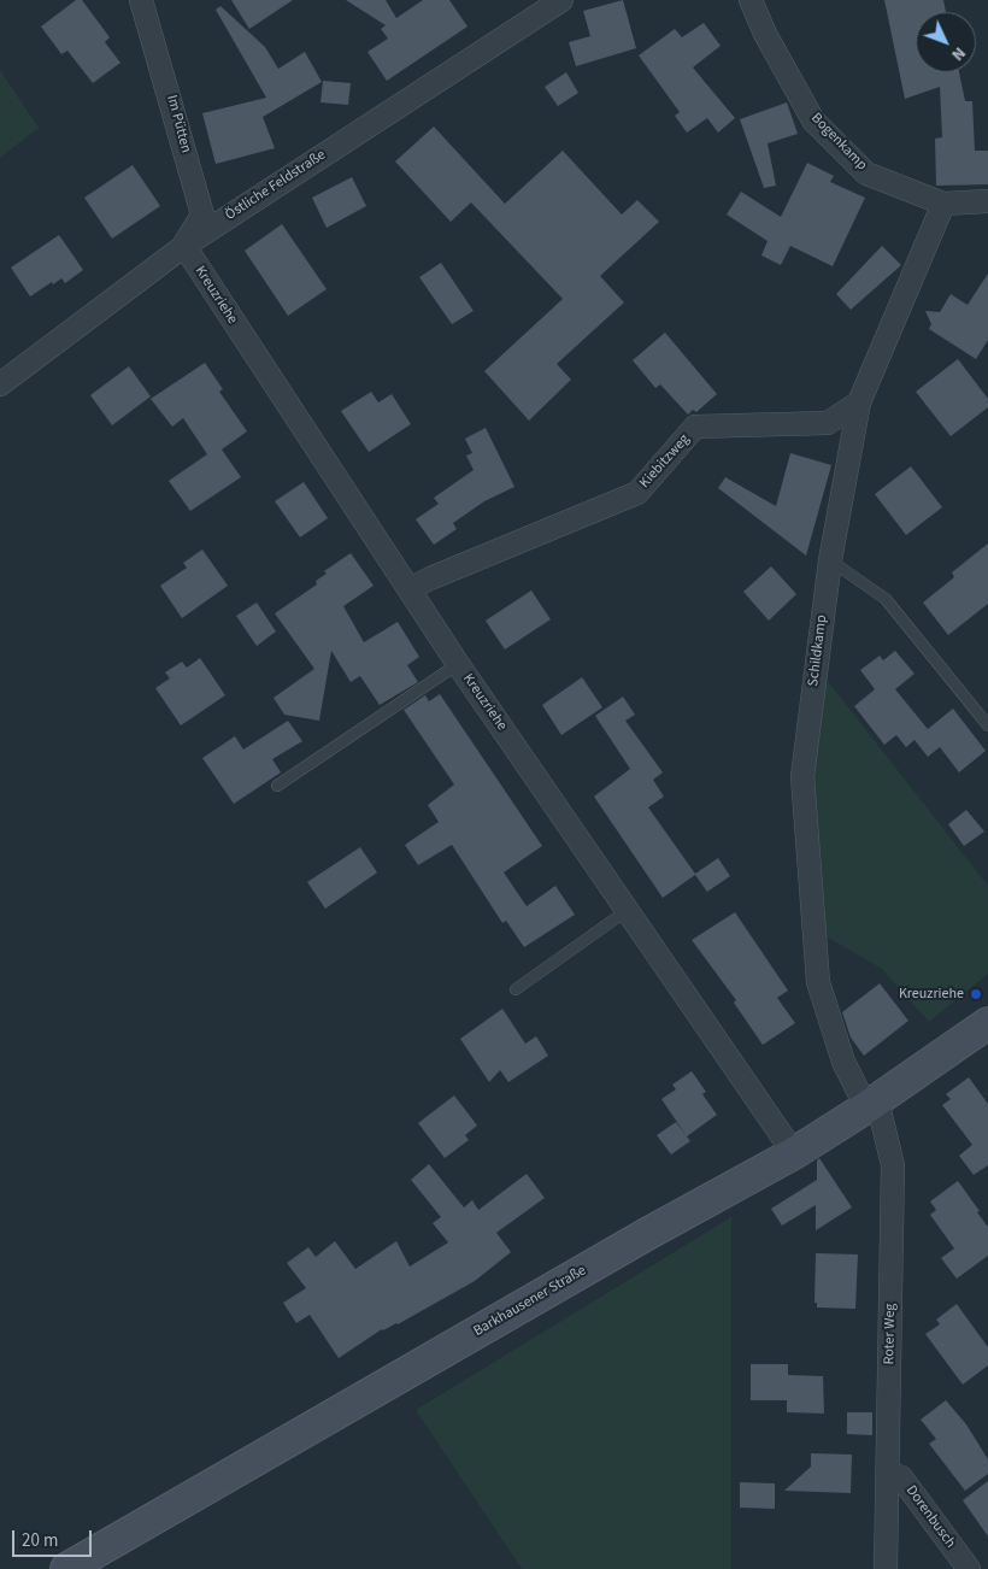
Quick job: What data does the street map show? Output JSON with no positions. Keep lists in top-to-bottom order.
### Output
{
  "streets": {
    "main road": ["Barkhausener Straße"],
    "street": [
      "Im Pütten",
      "Bogenkamp",
      "Östliche Feldstraße",
      "Kreuzriehe",
      "Kiebitzweg",
      "Schildkamp",
      "Roter Weg",
      "Dorenbusch"
    ]
  },
  "crossings": [
    ["Im Pütten", "Östliche Feldstraße"],
    ["Im Pütten", "Kreuzriehe"],
    ["Bogenkamp", "Schildkamp"],
    ["Östliche Feldstraße", "Kreuzriehe"],
    ["Kreuzriehe", "Kiebitzweg"],
    ["Kreuzriehe", "Barkhausener Straße"],
    ["Kiebitzweg", "Schildkamp"],
    ["Schildkamp", "Barkhausener Straße"],
    ["Schildkamp", "Roter Weg"],
    ["Barkhausener Straße", "Roter Weg"],
    ["Roter Weg", "Dorenbusch"]
  ],
  "places": ["Kreuzriehe"],
  "scale_bar": "20 m",
  "north": "bottom right"
}
